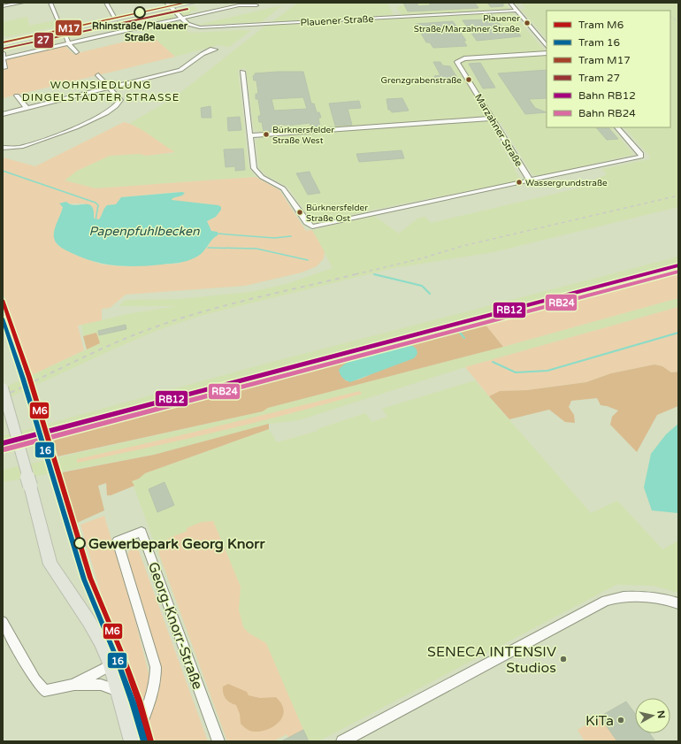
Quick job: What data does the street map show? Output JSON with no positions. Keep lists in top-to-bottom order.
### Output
{
  "streets": {
    "street": ["Plauener Straße", "Marzahner Straße", "Georg-Knorr-Straße"]
  },
  "districts": ["WOHNSIEDLUNG DINGELSTÄDTER STRASSE"],
  "water": ["Papenpfuhlbecken"],
  "places": [
    "Rhinstraße/Plauener Straße",
    "Plauener Straße/Marzahner Straße",
    "Grenzgrabenstraße",
    "Bürknersfelder Straße West",
    "Wassergrundstraße",
    "Bürknersfelder Straße Ost",
    "Gewerbepark Georg Knorr",
    "SENECA INTENSIV Studios",
    "KiTa"
  ],
  "lines": [
    "tram line M17",
    "tram line 27",
    "rail line RB12",
    "rail line RB24",
    "tram line M6",
    "tram line 16"
  ],
  "legend": [
    "Tram M6",
    "Tram 16",
    "Tram M17",
    "Tram 27",
    "Bahn RB12",
    "Bahn RB24"
  ],
  "north": "right"
}
